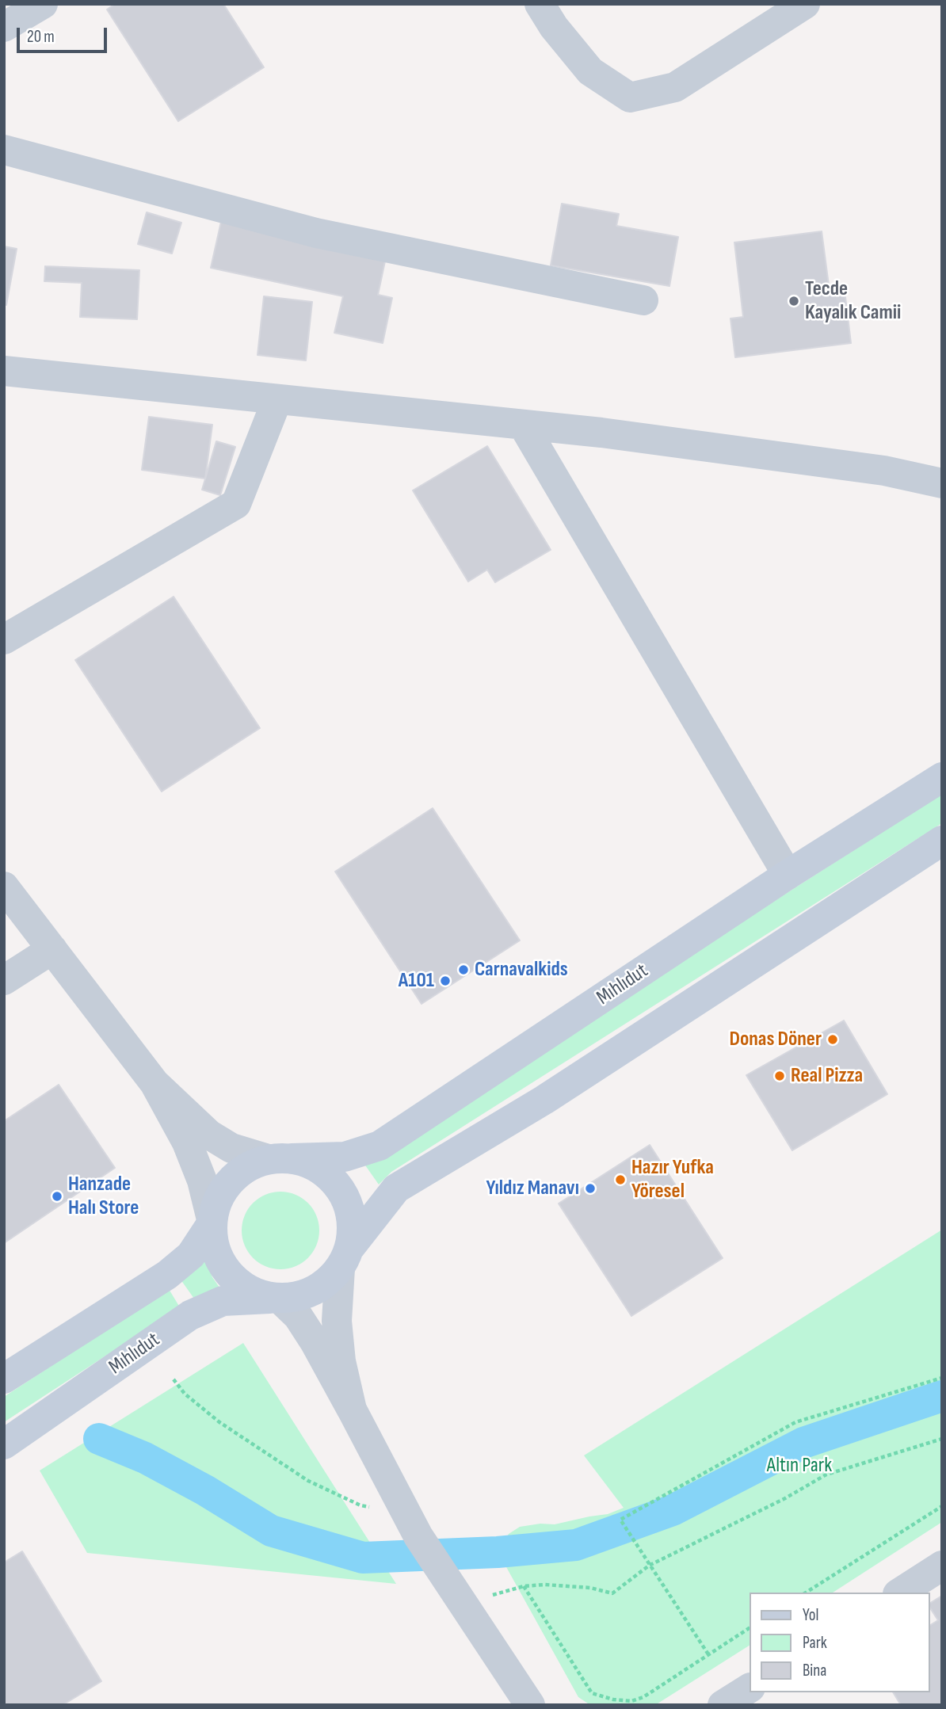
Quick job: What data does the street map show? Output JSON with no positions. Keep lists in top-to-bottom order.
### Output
{
  "streets": {
    "main road": ["Mıhlıdut"]
  },
  "parks": ["Altın Park"],
  "places": [
    "Tecde Kayalık Camii",
    "Carnavalkids",
    "A101",
    "Donas Döner",
    "Real Pizza",
    "Hazır Yufka Yöresel",
    "Yıldız Manavı",
    "Hanzade Halı Store"
  ],
  "legend": ["Yol", "Park", "Bina"],
  "scale_bar": "20 m"
}
